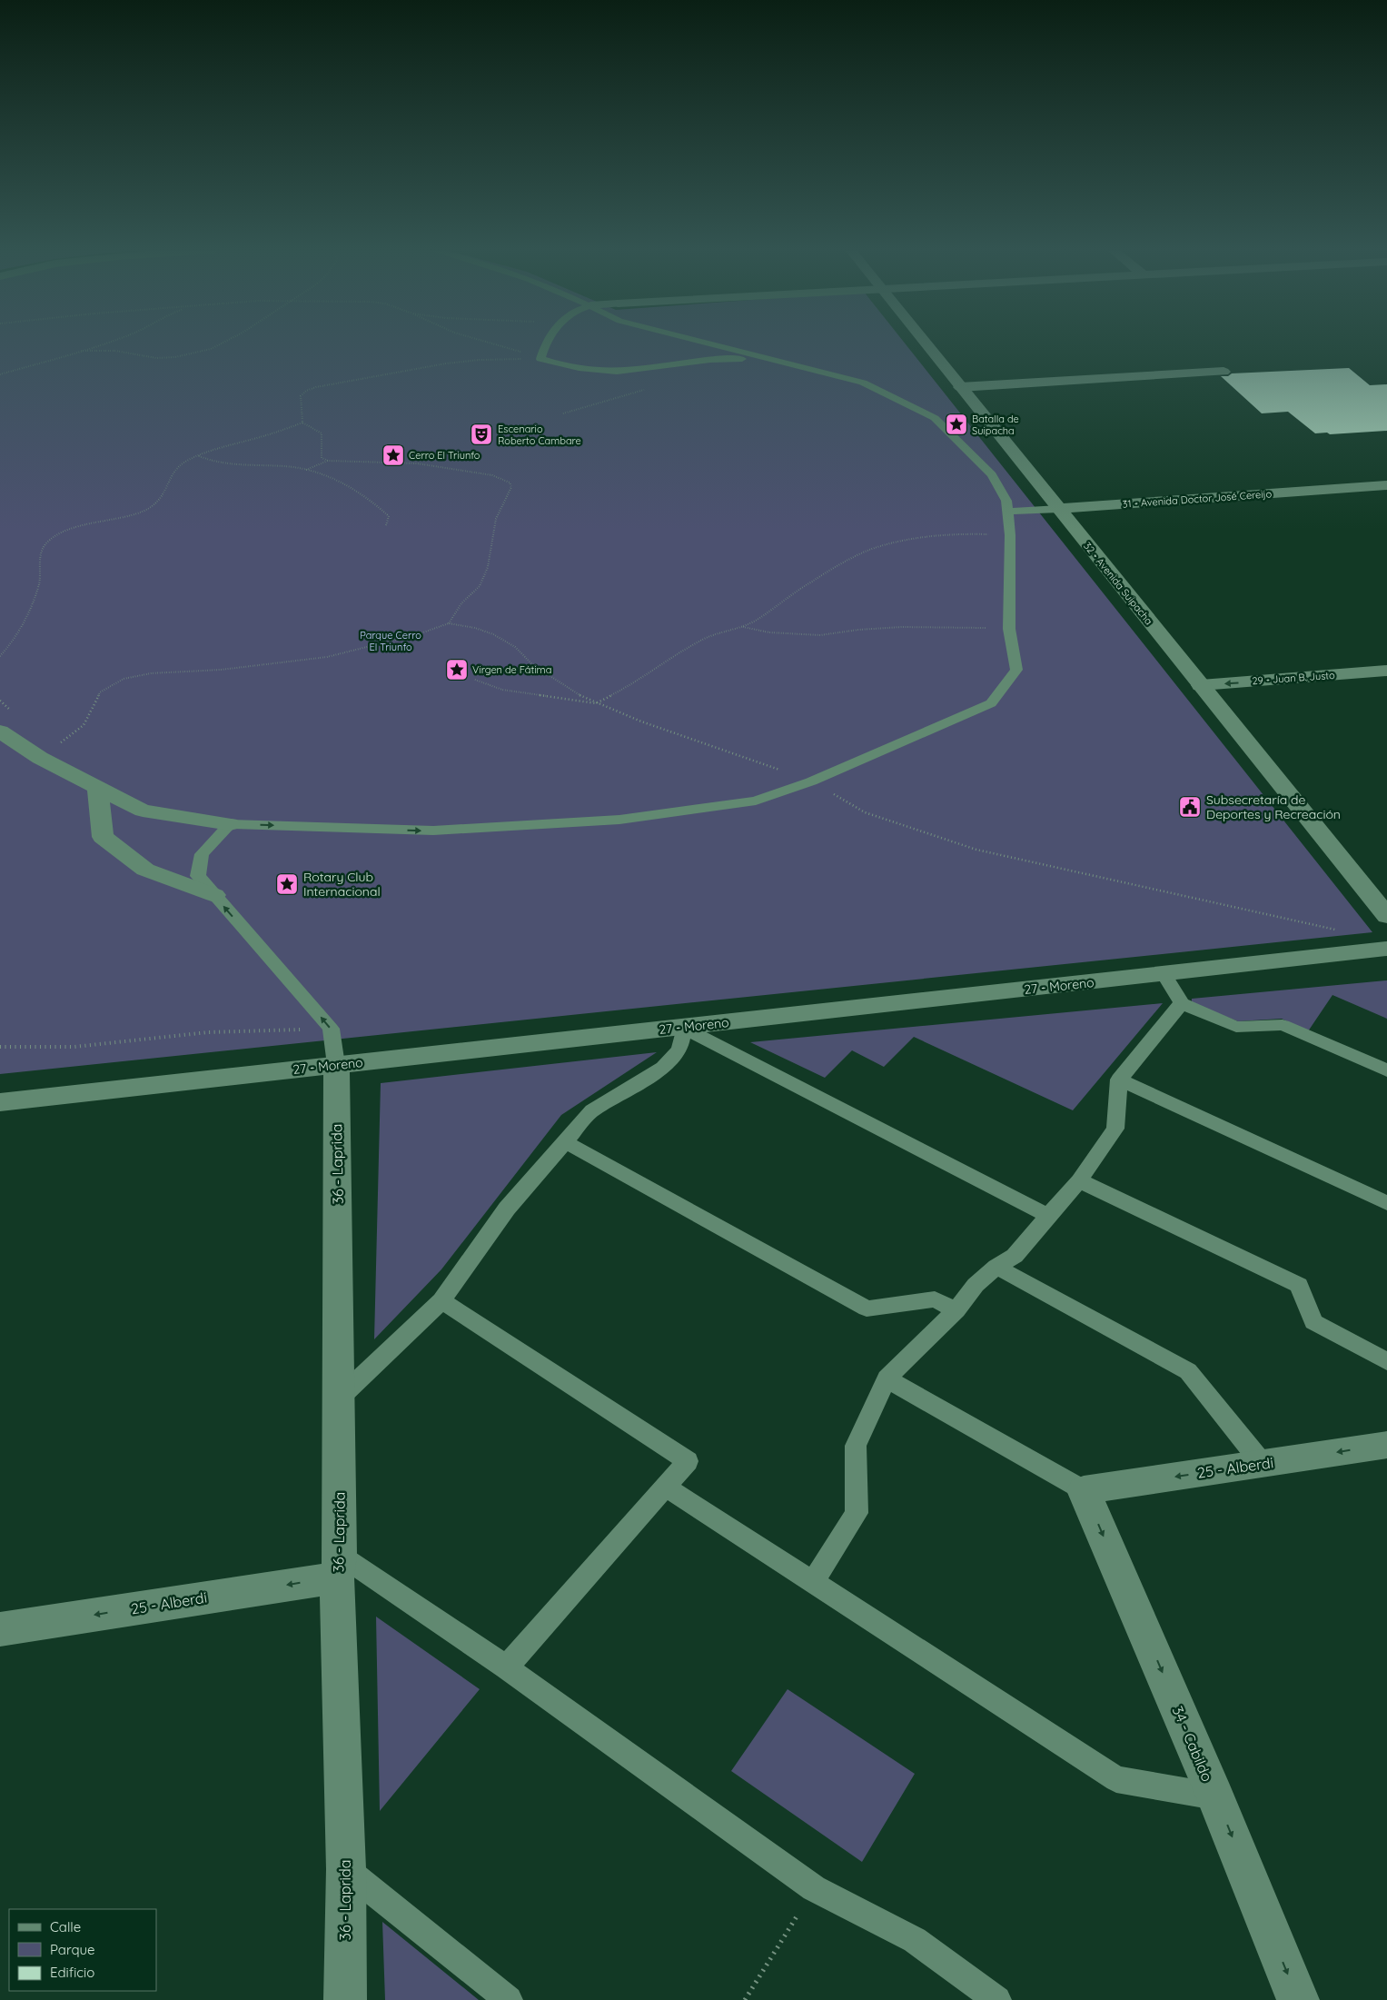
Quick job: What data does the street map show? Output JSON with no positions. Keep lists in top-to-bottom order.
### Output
{
  "streets": {
    "street": [
      "31 - Avenida Doctor José Cereijo",
      "32 - Avenida Suipacha",
      "29 - Juan B. Justo",
      "27 - Moreno",
      "36 - Laprida",
      "25 - Alberdi",
      "34 - Cabildo"
    ]
  },
  "crossings": [
    ["31 - Avenida Doctor José Cereijo", "32 - Avenida Suipacha"],
    ["32 - Avenida Suipacha", "29 - Juan B. Justo"],
    ["27 - Moreno", "36 - Laprida"],
    ["36 - Laprida", "25 - Alberdi"],
    ["25 - Alberdi", "34 - Cabildo"]
  ],
  "one_way": ["29 - Juan B. Justo", "25 - Alberdi", "34 - Cabildo"],
  "parks": ["Parque Cerro El Triunfo"],
  "places": {
    "place": [
      "Batalla de Suipacha",
      "Cerro El Triunfo",
      "Virgen de Fátima",
      "Rotary Club Internacional"
    ],
    "theatre": ["Escenario Roberto Cambare"],
    "public building": ["Subsecretaría de Deportes y Recreación"]
  },
  "legend": ["Calle", "Parque", "Edificio"]
}
